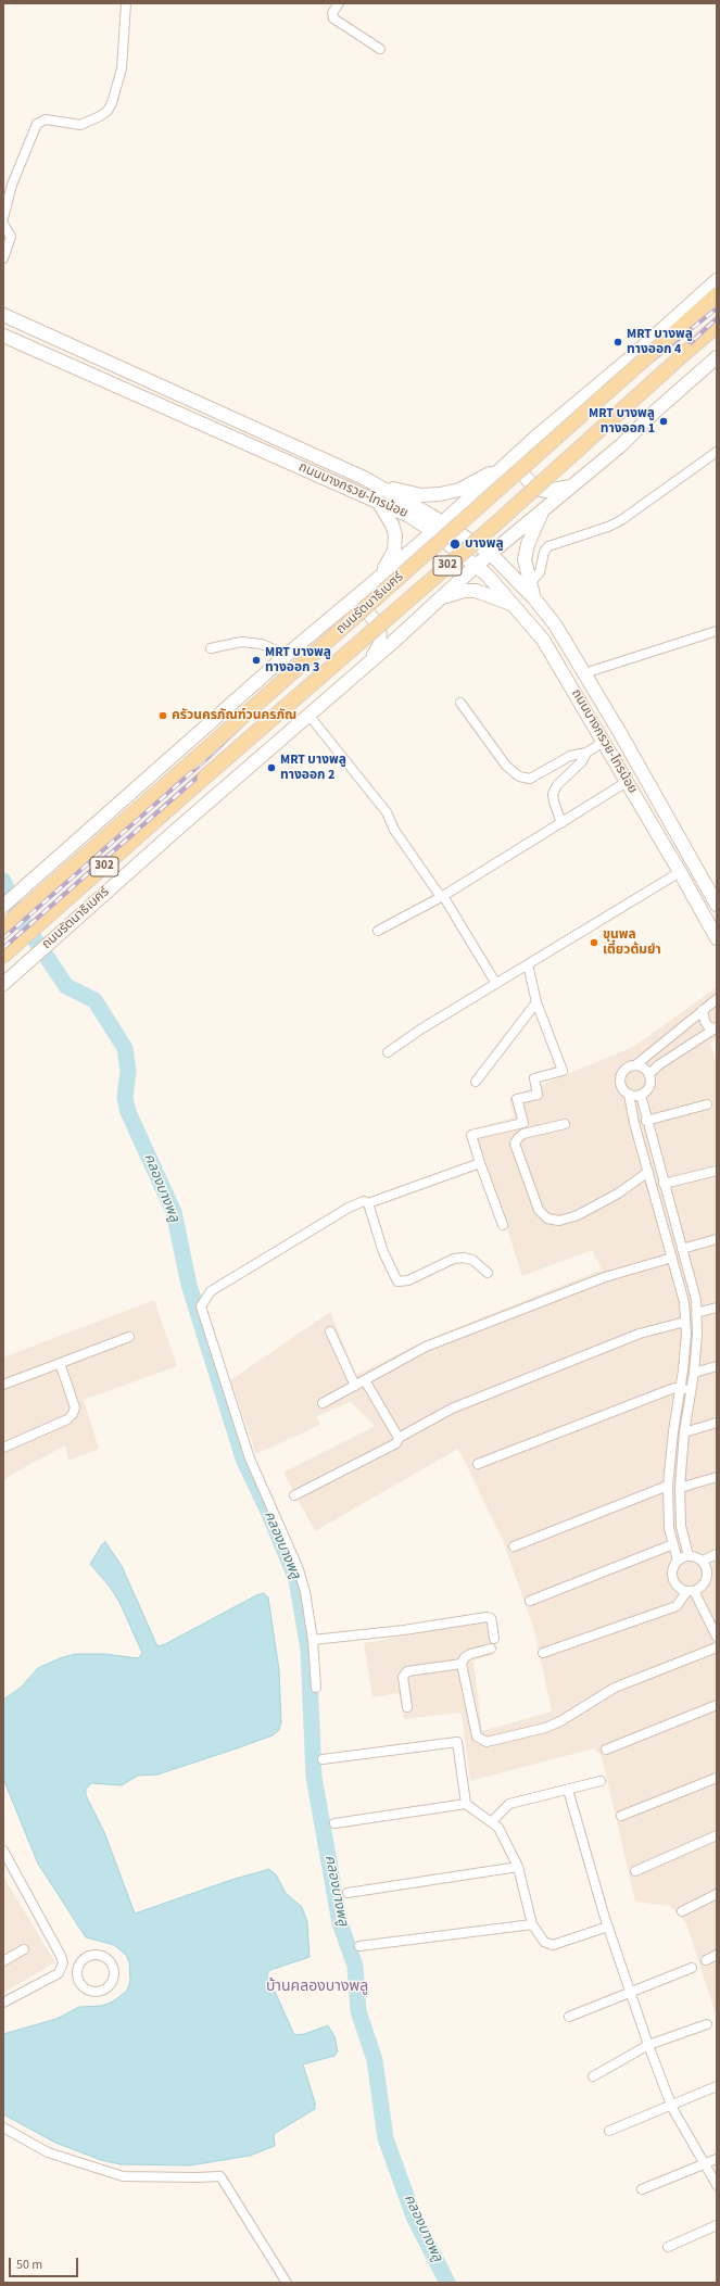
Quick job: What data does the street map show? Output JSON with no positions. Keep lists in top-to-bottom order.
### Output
{
  "streets": {
    "main road": ["ถนนบางกรวย-ไทรน้อย", "302", "ถนนรัตนาธิเบศร์"]
  },
  "crossings": [
    ["ถนนบางกรวย-ไทรน้อย", "ถนนรัตนาธิเบศร์"]
  ],
  "districts": ["บ้านคลองบางพลู"],
  "water": ["คลองบางพลู"],
  "places": [
    "MRT บางพลู ทางออก 4",
    "MRT บางพลู ทางออก 1",
    "บางพลู",
    "MRT บางพลู ทางออก 3",
    "ครัวนครภัณฑ์วนครภัณ",
    "MRT บางพลู ทางออก 2",
    "ขุนพล เตี๋ยวต้มยำ"
  ],
  "scale_bar": "50 m"
}
